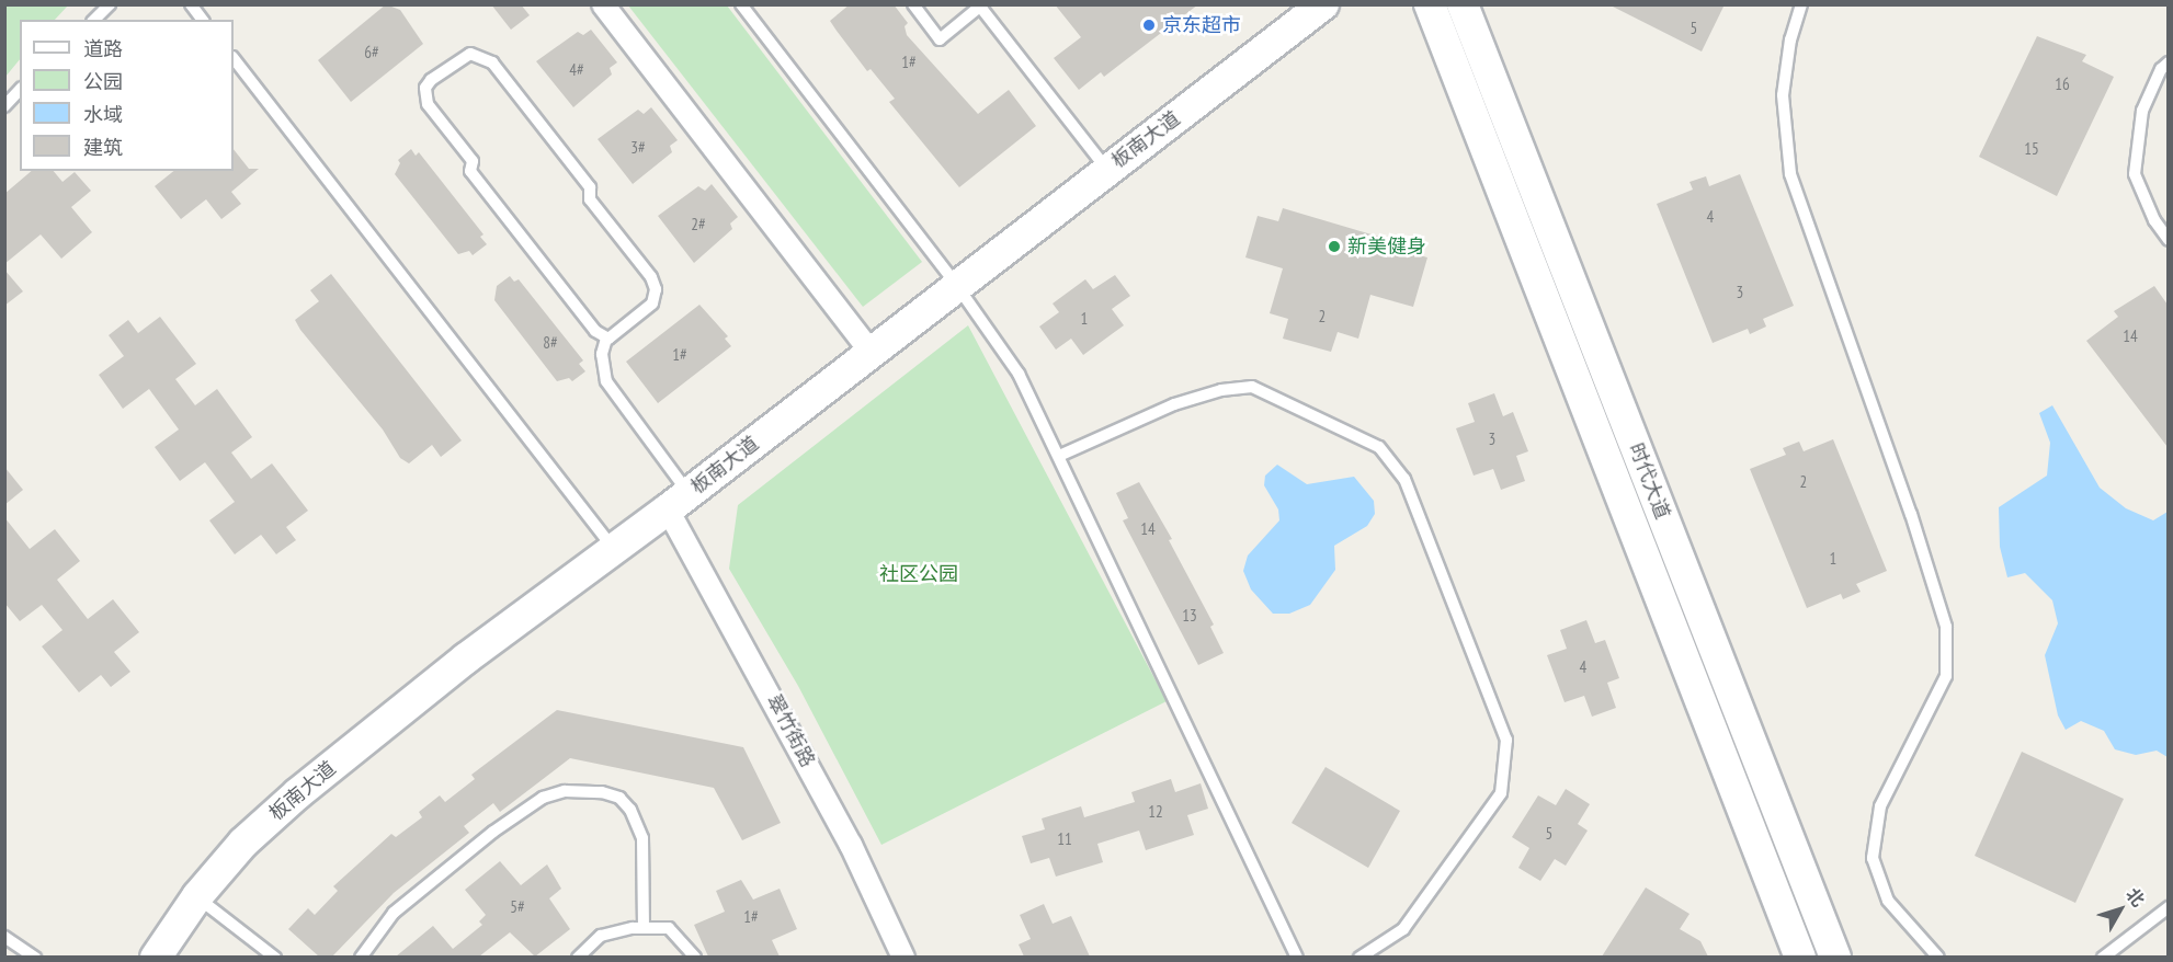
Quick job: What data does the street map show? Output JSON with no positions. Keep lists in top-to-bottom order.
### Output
{
  "streets": {
    "main road": ["板南大道", "时代大道"],
    "street": ["翠竹街路"]
  },
  "crossings": [
    ["板南大道", "翠竹街路"]
  ],
  "parks": ["社区公园"],
  "places": ["京东超市", "新美健身"],
  "house_numbers": [
    "5",
    "6#",
    "1#",
    "4#",
    "16",
    "3#",
    "15",
    "4",
    "2#",
    "3",
    "2",
    "1",
    "14",
    "8#",
    "1#",
    "3",
    "2",
    "14",
    "1",
    "13",
    "4",
    "12",
    "5",
    "11",
    "5#",
    "1#"
  ],
  "legend": [
    "道路",
    "公园",
    "水域",
    "建筑"
  ],
  "north": "top right"
}
